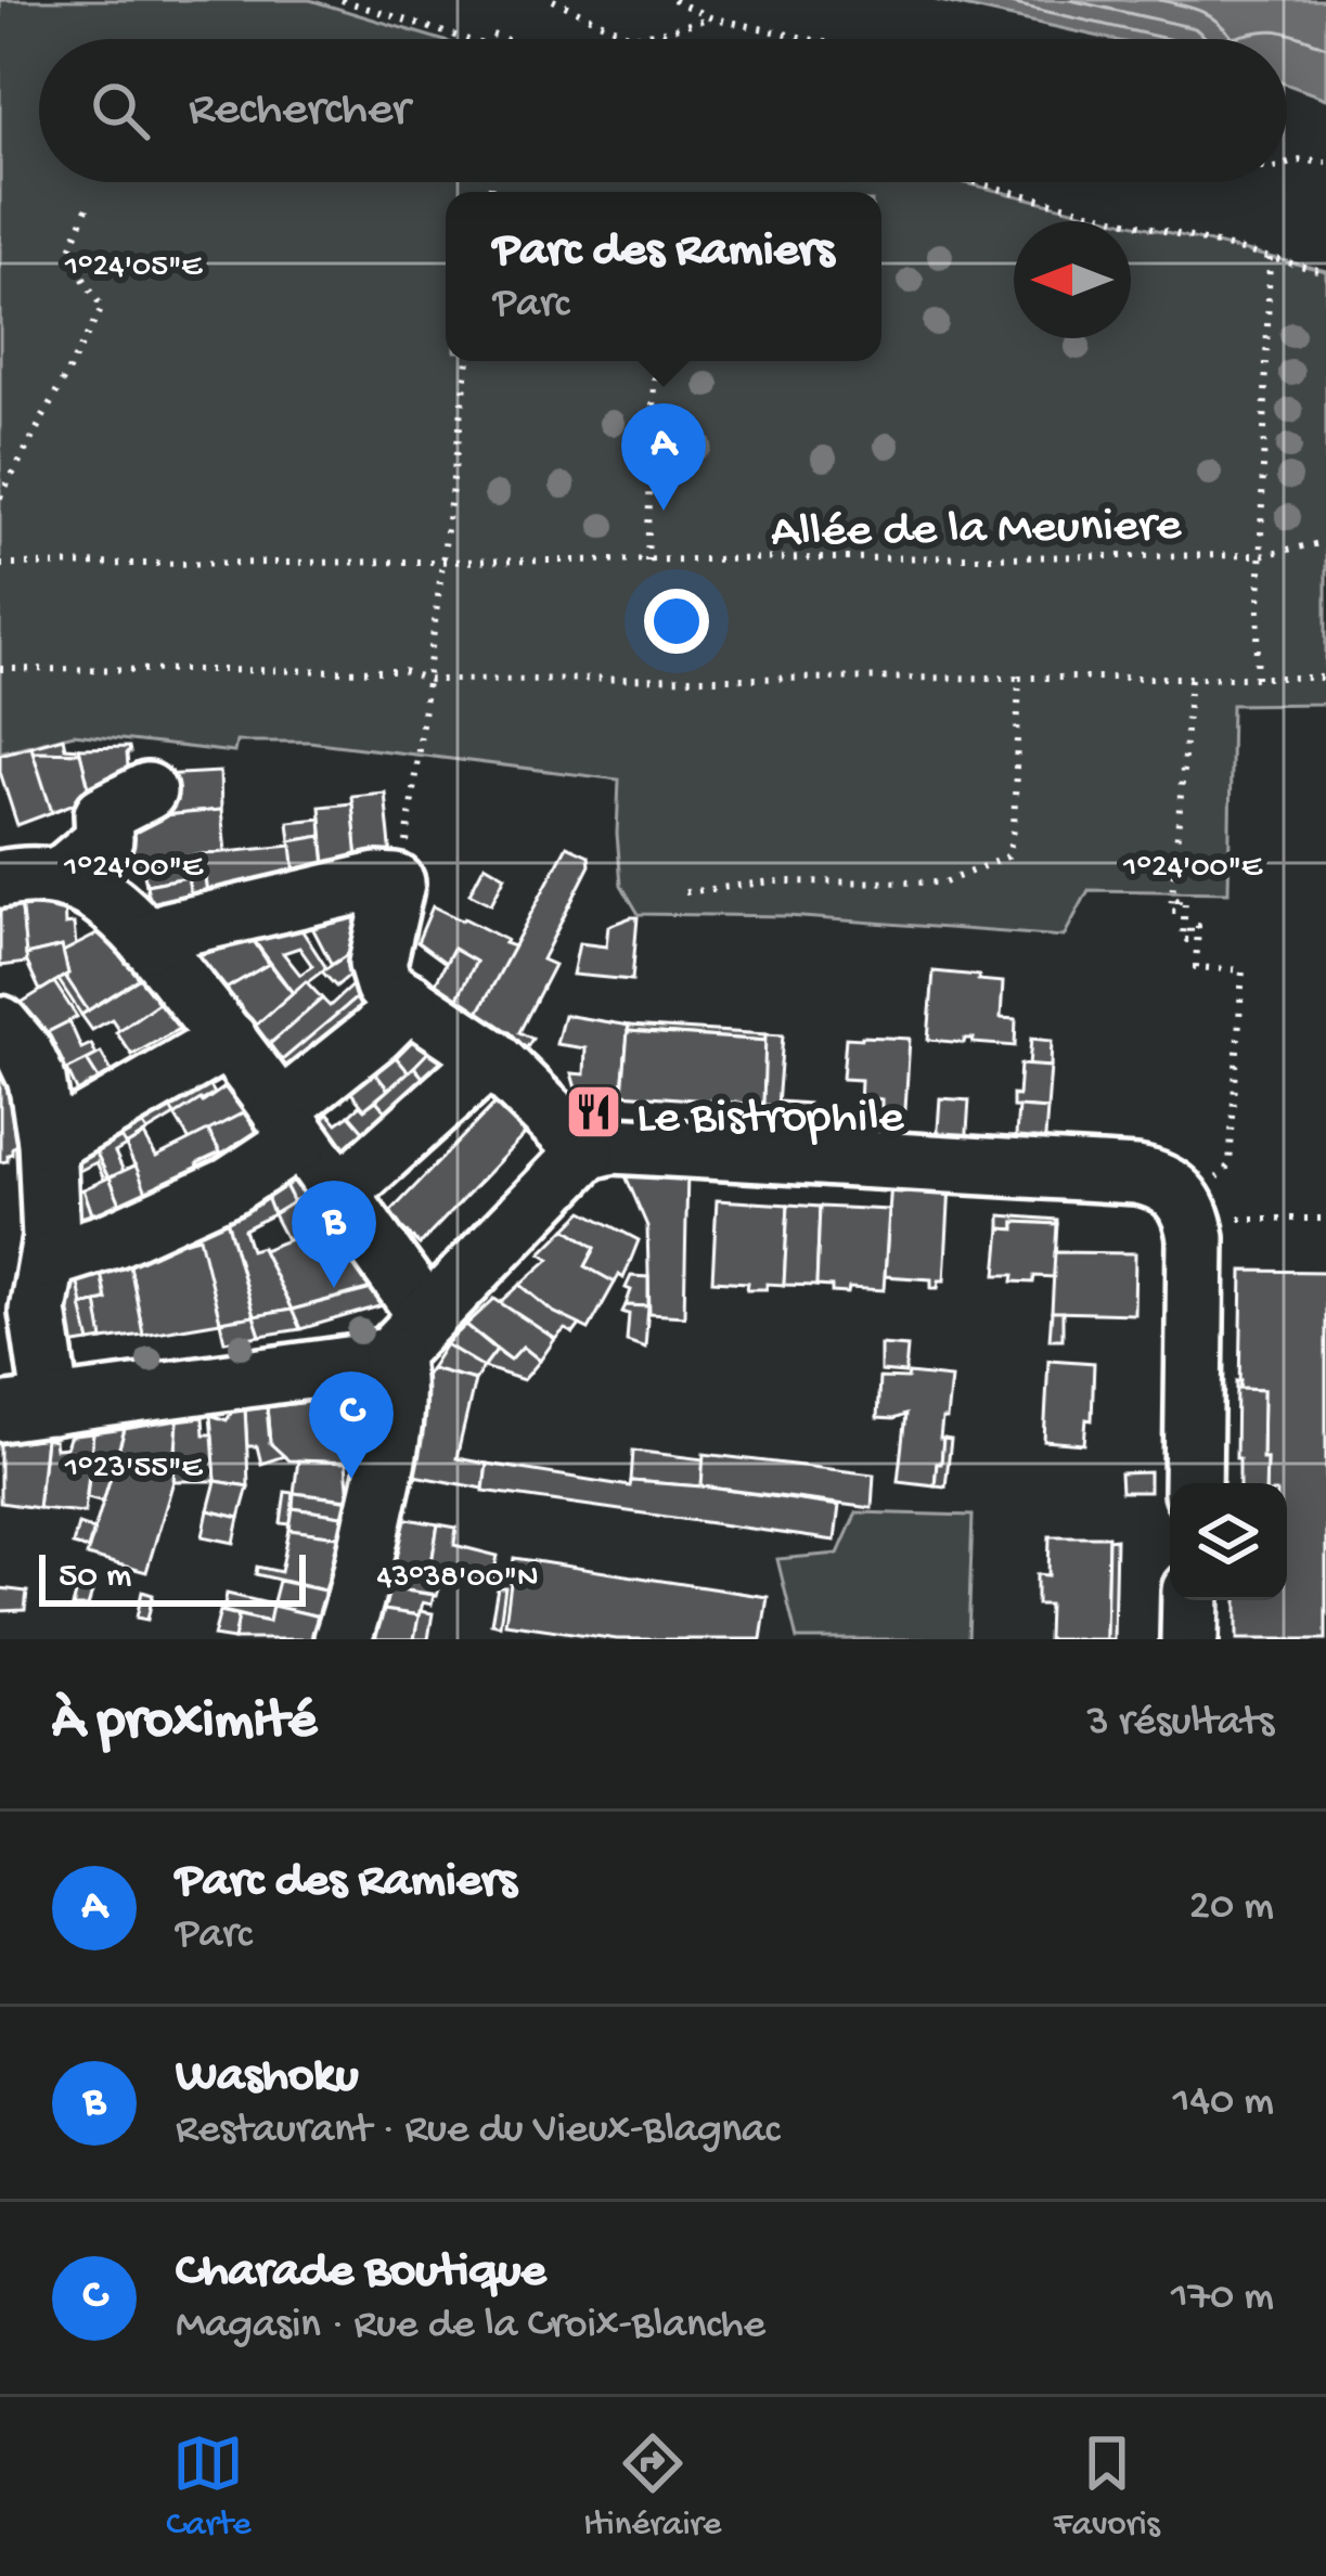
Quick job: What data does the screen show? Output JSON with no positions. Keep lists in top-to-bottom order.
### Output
{
  "streets": {
    "path": ["Allée de la Meuniere"]
  },
  "places": {
    "restaurant": ["Le Bistrophile"]
  },
  "scale_bar": "50 m",
  "north": "left",
  "page": {
    "search": "Rechercher",
    "popup": ["Parc des Ramiers", "Parc"],
    "pins": ["A", "B", "C"],
    "scale": "50 m",
    "heading": ["À proximité", "3 résultats"],
    "list": [
      {
        "mark": "A",
        "name": "Parc des Ramiers",
        "note": "Parc",
        "value": "20 m"
      },
      {
        "mark": "B",
        "name": "Washoku",
        "note": "Restaurant · Rue du Vieux-Blagnac",
        "value": "140 m"
      },
      {
        "mark": "C",
        "name": "Charade Boutique",
        "note": "Magasin · Rue de la Croix-Blanche",
        "value": "170 m"
      }
    ],
    "nav": ["Carte", "Itinéraire", "Favoris"]
  },
  "coordinates": [
    "1°24'05\"E",
    "1°24'00\"E",
    "1°23'55\"E",
    "43°38'00\"N"
  ]
}
